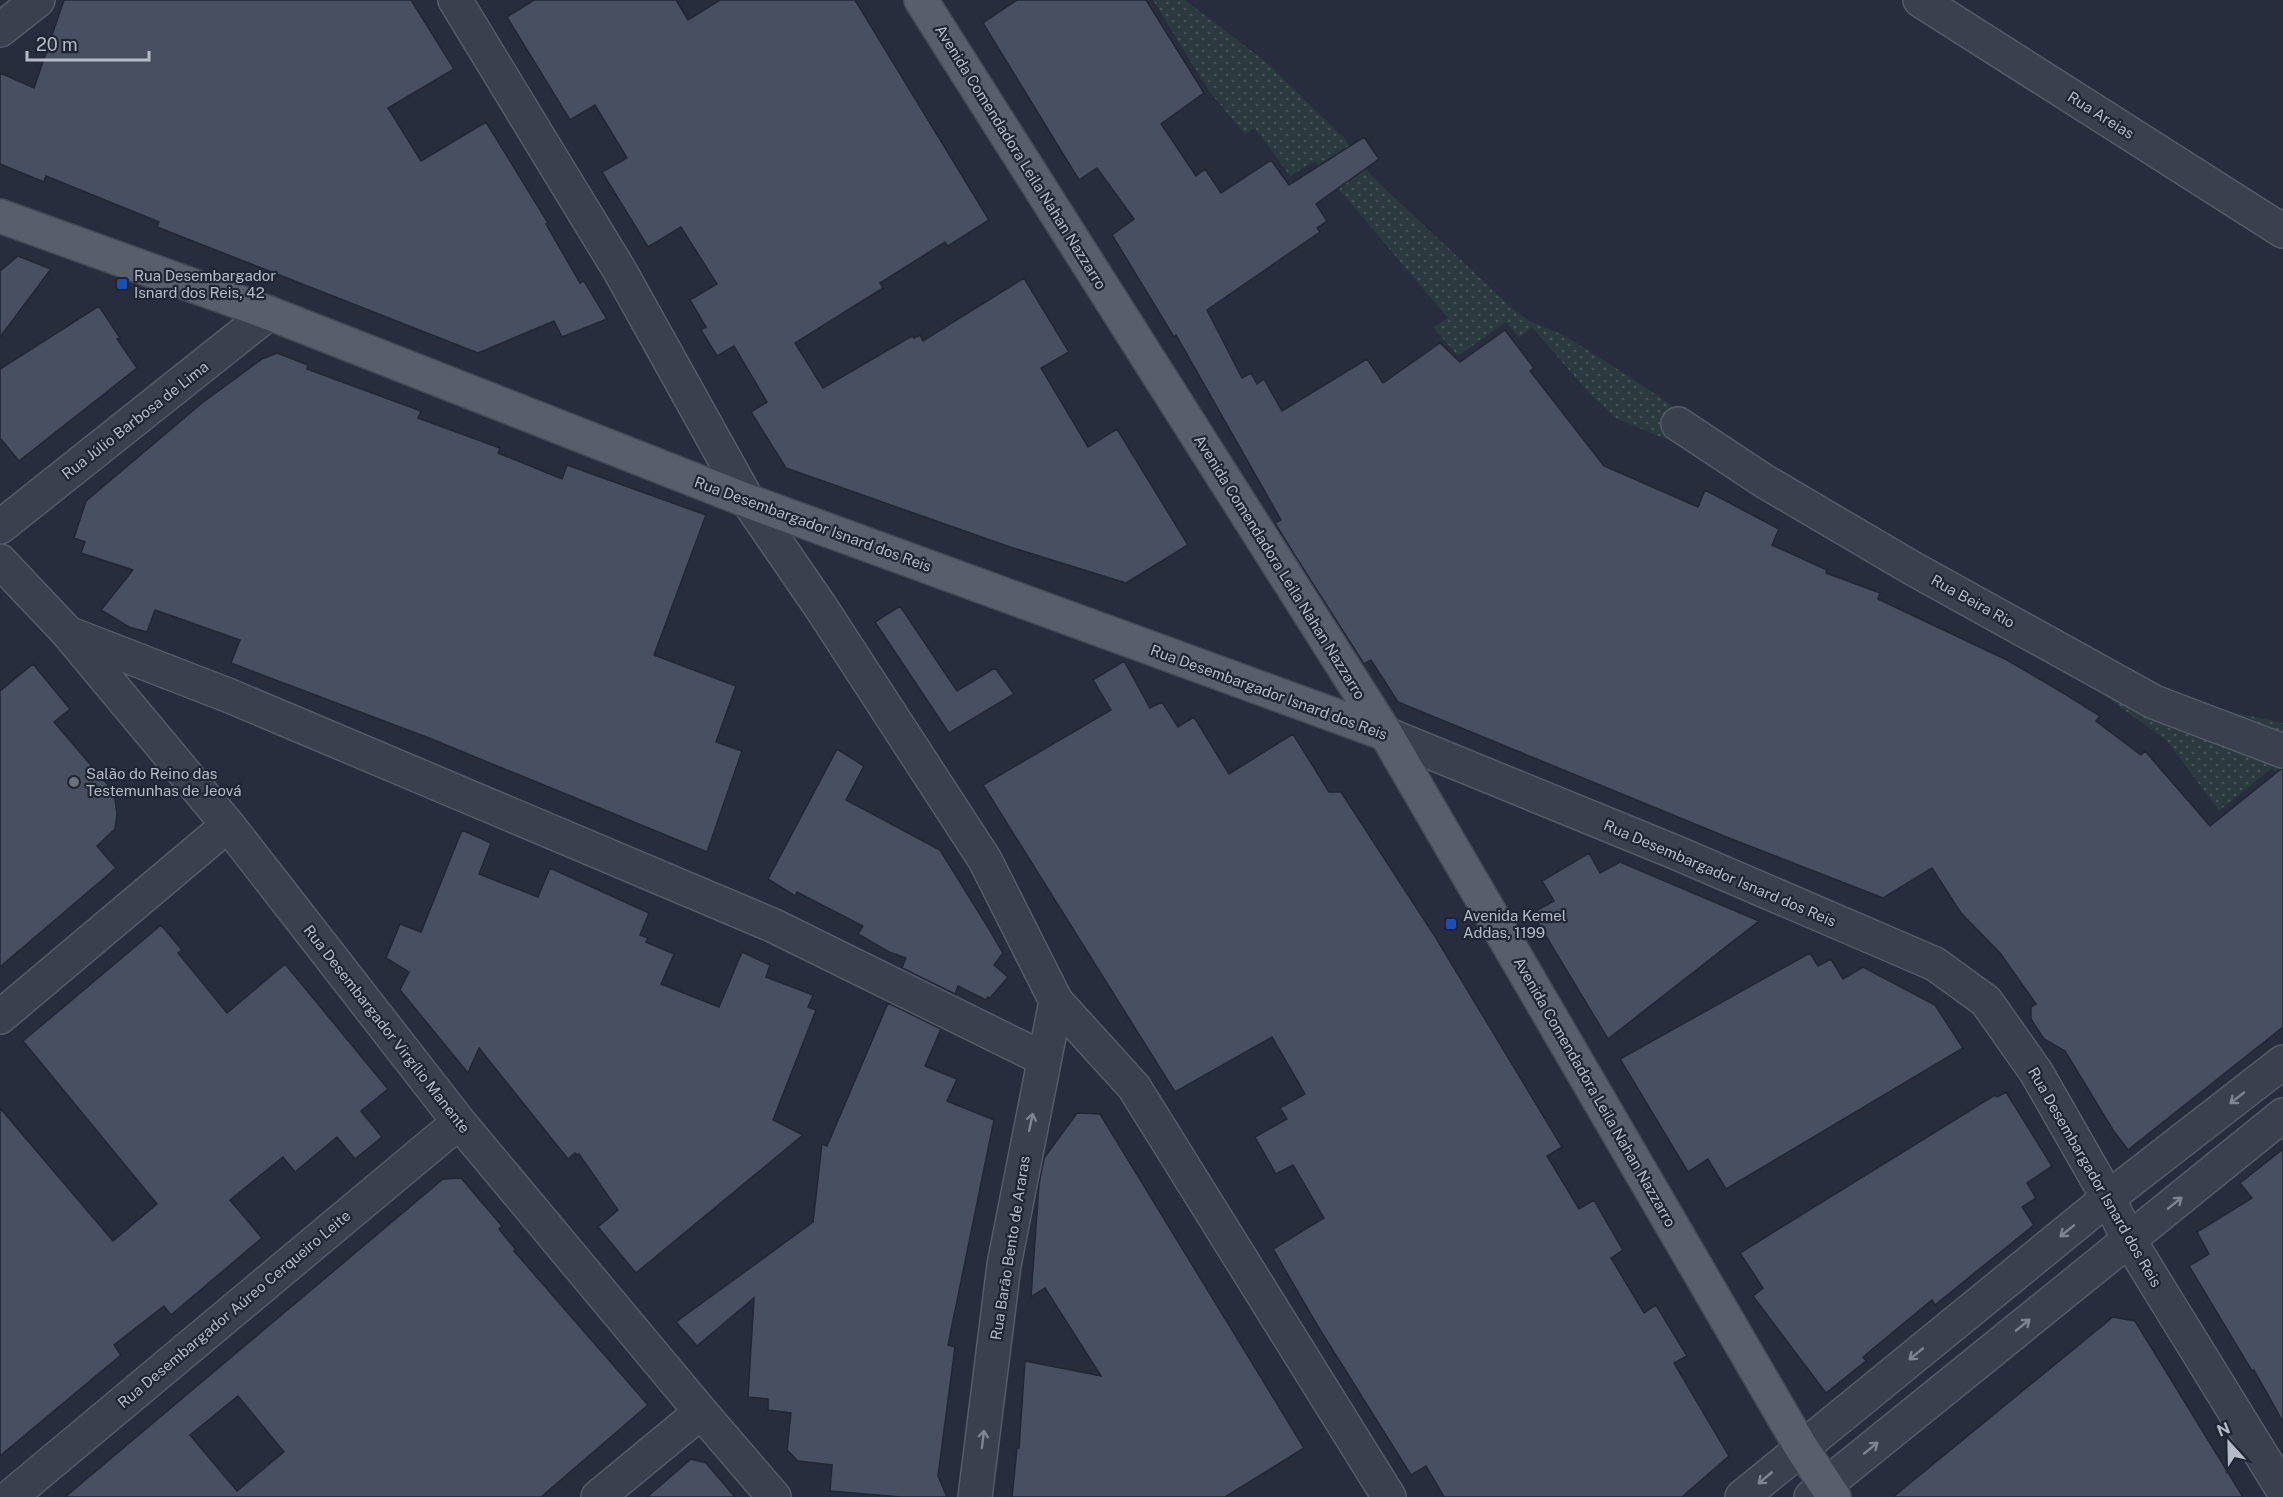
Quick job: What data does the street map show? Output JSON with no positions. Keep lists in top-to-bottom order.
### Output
{
  "streets": {
    "main road": ["Avenida Comendadora Leila Nahan Nazzarro", "Rua Desembargador Isnard dos Reis"],
    "street": [
      "Rua Areias",
      "Rua Júlio Barbosa de Lima",
      "Rua Beira Rio",
      "Rua Desembargador Virgílio Manente",
      "Rua Barão Bento de Araras",
      "Rua Desembargador Aúreo Cerqueiro Leite"
    ]
  },
  "crossings": [
    ["Avenida Comendadora Leila Nahan Nazzarro", "Rua Desembargador Isnard dos Reis"],
    ["Rua Júlio Barbosa de Lima", "Rua Desembargador Isnard dos Reis"],
    ["Rua Desembargador Virgílio Manente", "Rua Desembargador Aúreo Cerqueiro Leite"]
  ],
  "one_way": ["Rua Barão Bento de Araras"],
  "places": {
    "transit": ["Rua Desembargador Isnard dos Reis, 42", "Avenida Kemel Addas, 1199"],
    "other": ["Salão do Reino das Testemunhas de Jeová"]
  },
  "scale_bar": "20 m",
  "north": "top"
}
